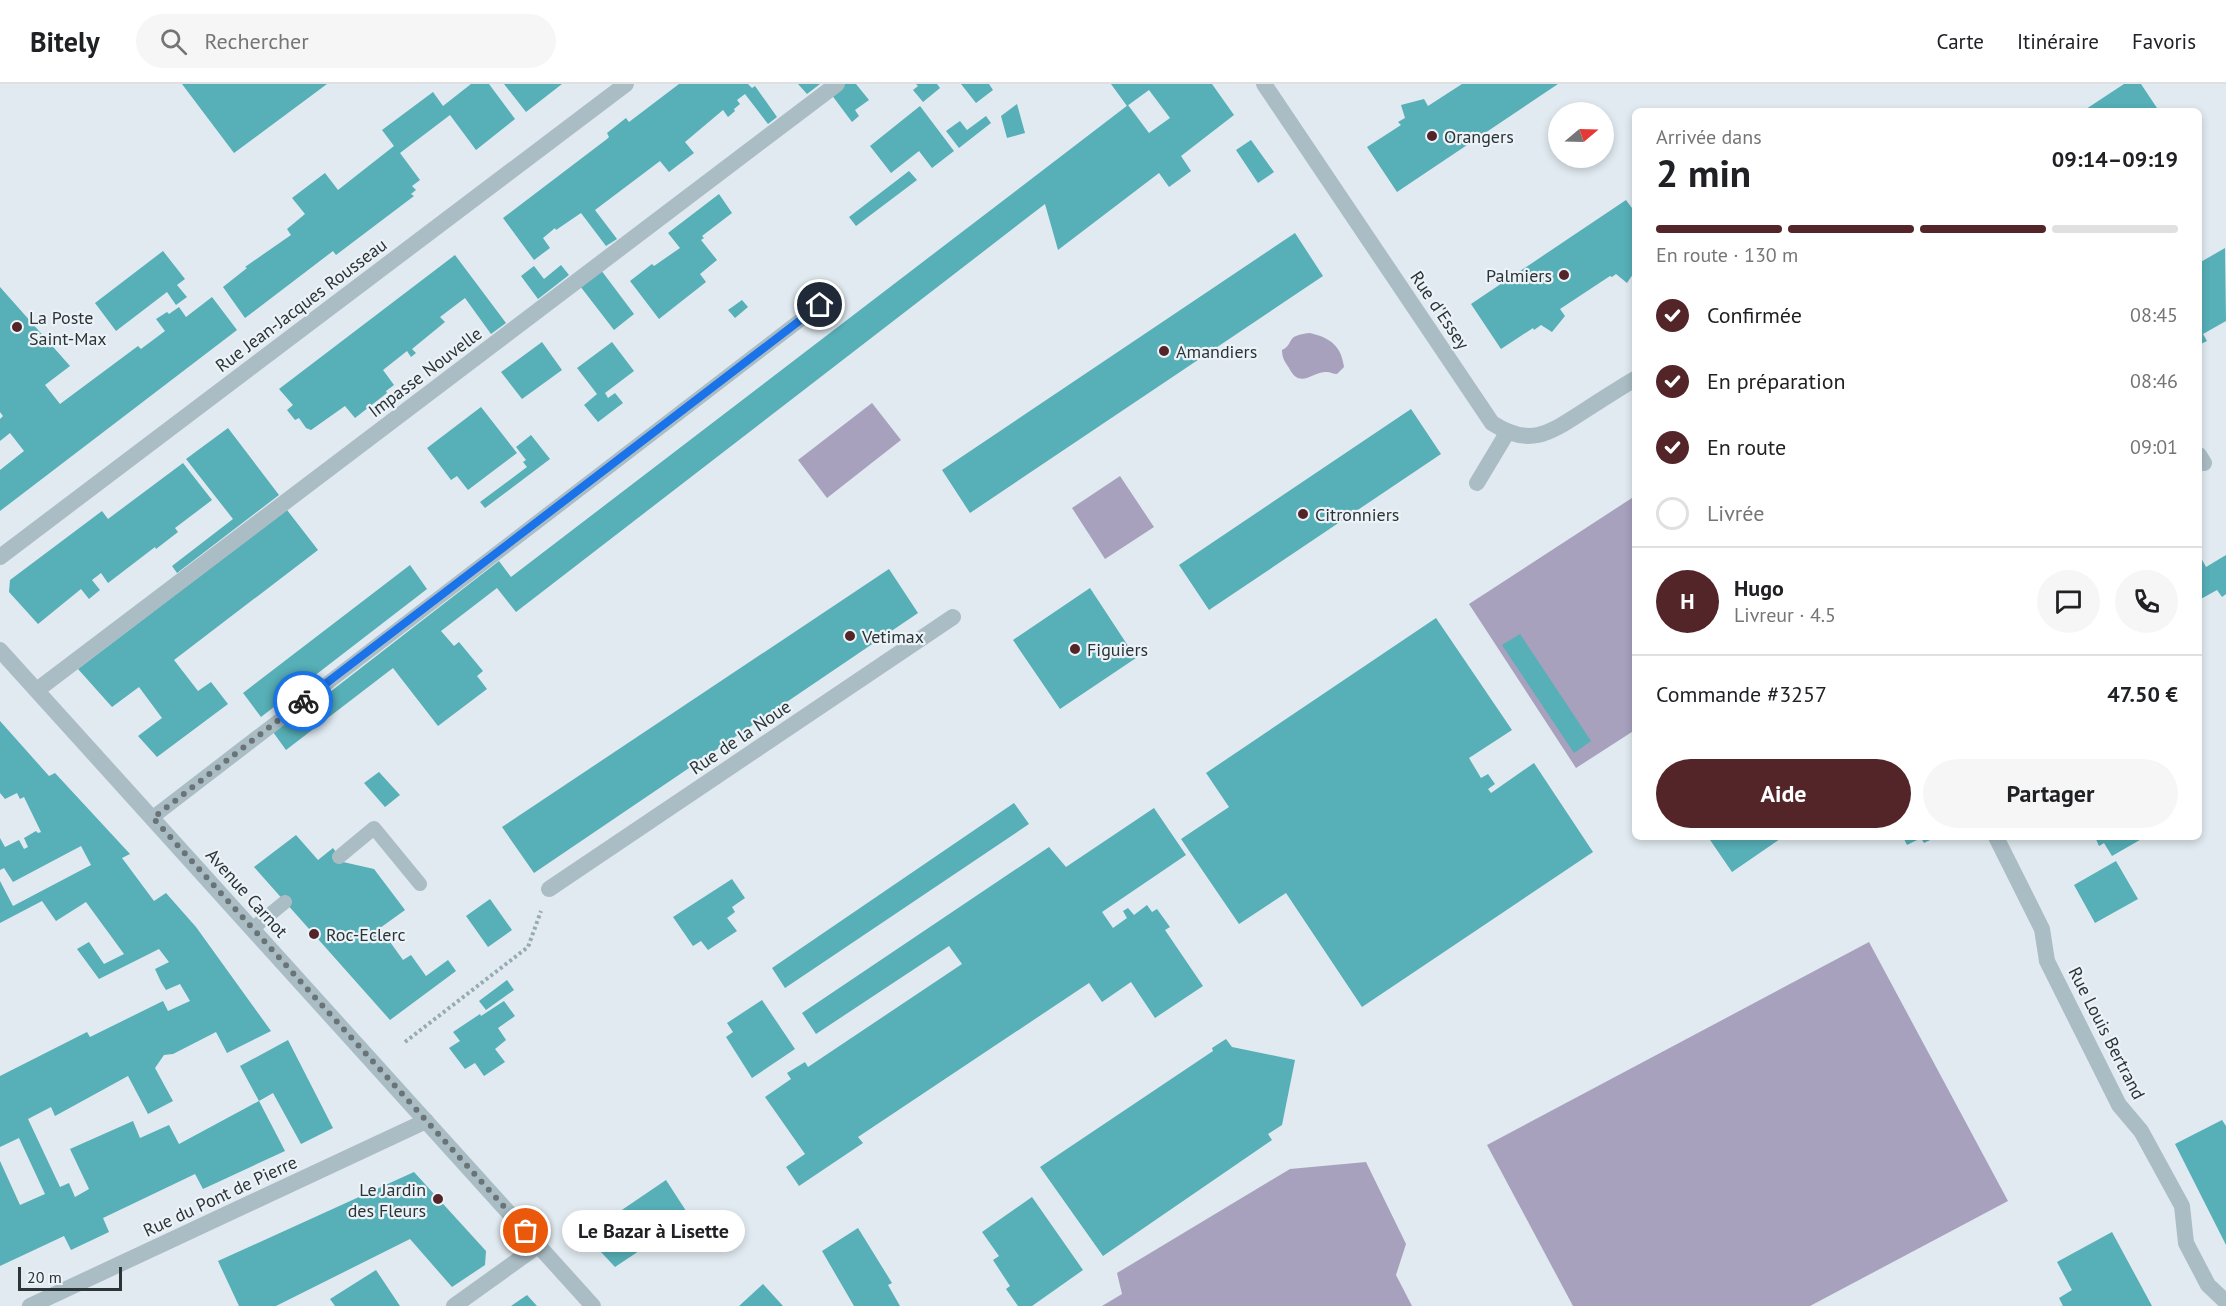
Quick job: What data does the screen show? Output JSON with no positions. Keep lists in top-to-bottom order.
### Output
{
  "streets": {
    "street": [
      "Rue Jean-Jacques Rousseau",
      "Rue d'Essey",
      "Impasse Nouvelle",
      "Rue de la Noue",
      "Avenue Carnot",
      "Rue Louis Bertrand",
      "Rue du Pont de Pierre"
    ]
  },
  "crossings": [
    ["Impasse Nouvelle", "Avenue Carnot"],
    ["Avenue Carnot", "Rue du Pont de Pierre"]
  ],
  "places": [
    "Orangers",
    "Palmiers",
    "La Poste Saint-Max",
    "Amandiers",
    "Citronniers",
    "Vetimax",
    "Figuiers",
    "Roc-Eclerc",
    "Le Jardin des Fleurs",
    "Le Bazar à Lisette"
  ],
  "scale_bar": "20 m",
  "north": "right",
  "page": {
    "header": "Bitely",
    "search": "Rechercher",
    "nav": ["Carte", "Itinéraire", "Favoris"],
    "heading": ["2 min", "Arrivée dans", "09:14–09:19"],
    "panel": [
      "Hugo",
      "Livreur · 4.5",
      "Commande #3257",
      "47.50 €"
    ],
    "bar": "En route · 130 m",
    "list": [
      ["Confirmée", "08:45"],
      ["En préparation", "08:46"],
      ["En route", "09:01"],
      "Livrée"
    ],
    "round": "H",
    "buttons": ["Aide", "Partager"],
    "bubble": "Le Bazar à Lisette",
    "scale": "20 m"
  }
}
